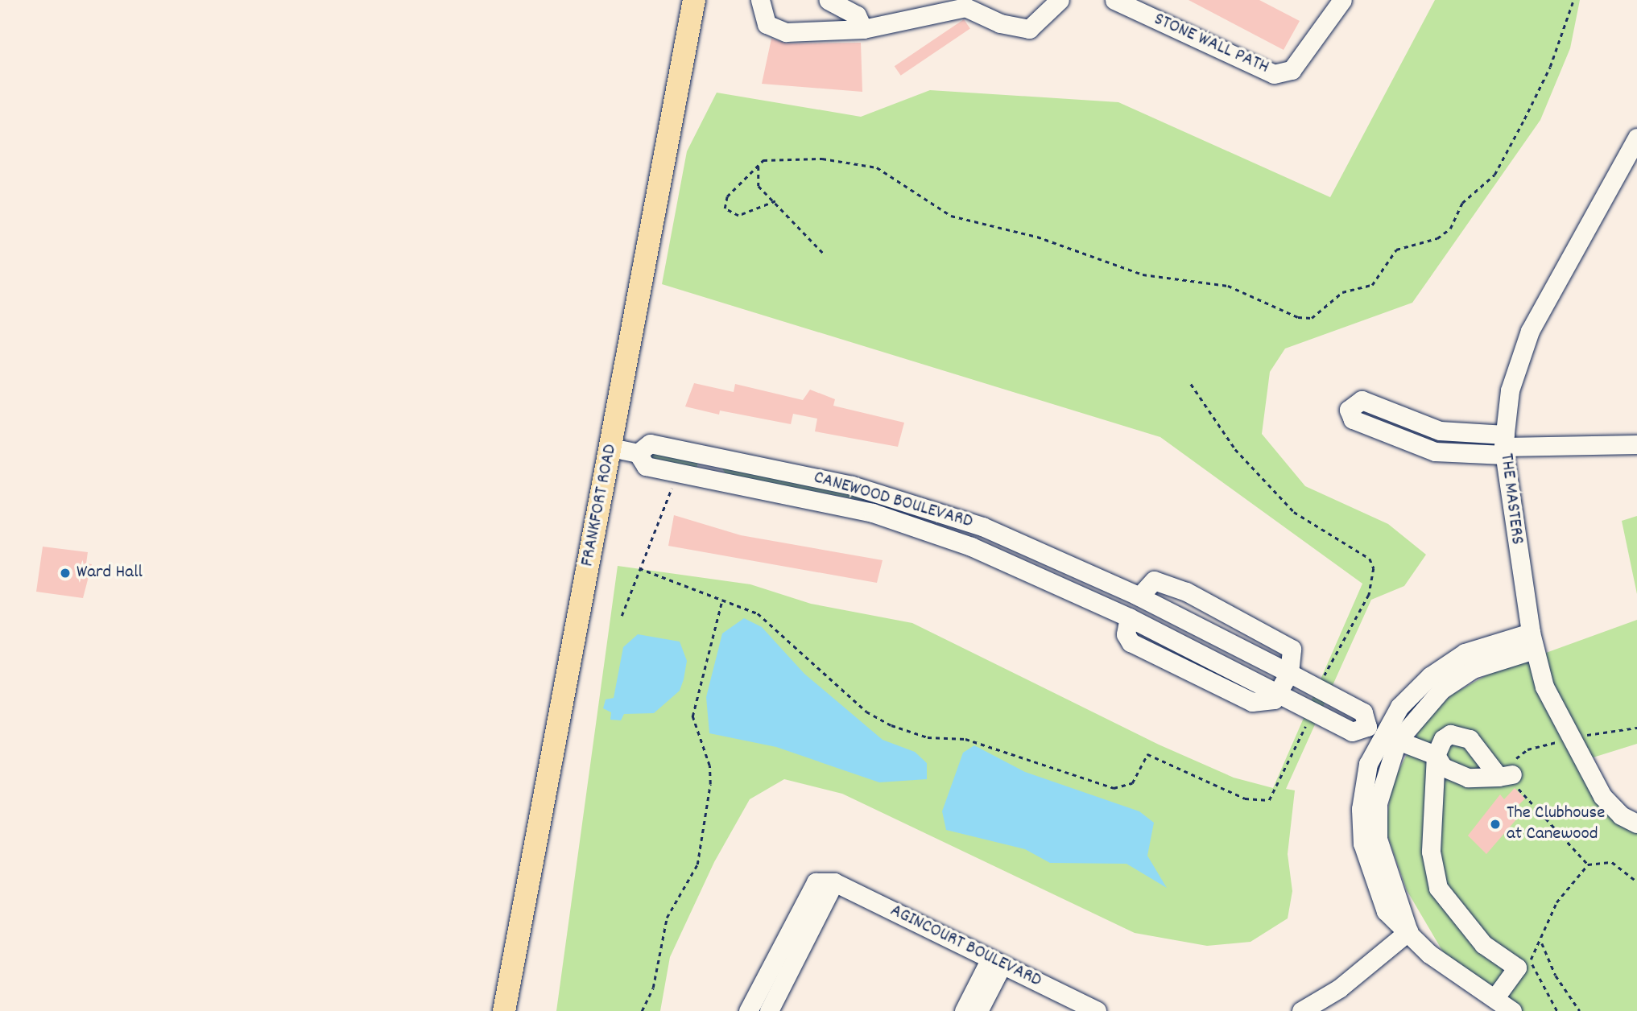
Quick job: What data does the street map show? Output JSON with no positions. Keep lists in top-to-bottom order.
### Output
{
  "streets": {
    "main road": ["FRANKFORT ROAD"],
    "street": [
      "STONE WALL PATH",
      "THE MASTERS",
      "CANEWOOD BOULEVARD",
      "AGINCOURT BOULEVARD"
    ]
  },
  "crossings": [
    ["CANEWOOD BOULEVARD", "FRANKFORT ROAD"]
  ],
  "places": ["Ward Hall", "The Clubhouse at Canewood"]
}
